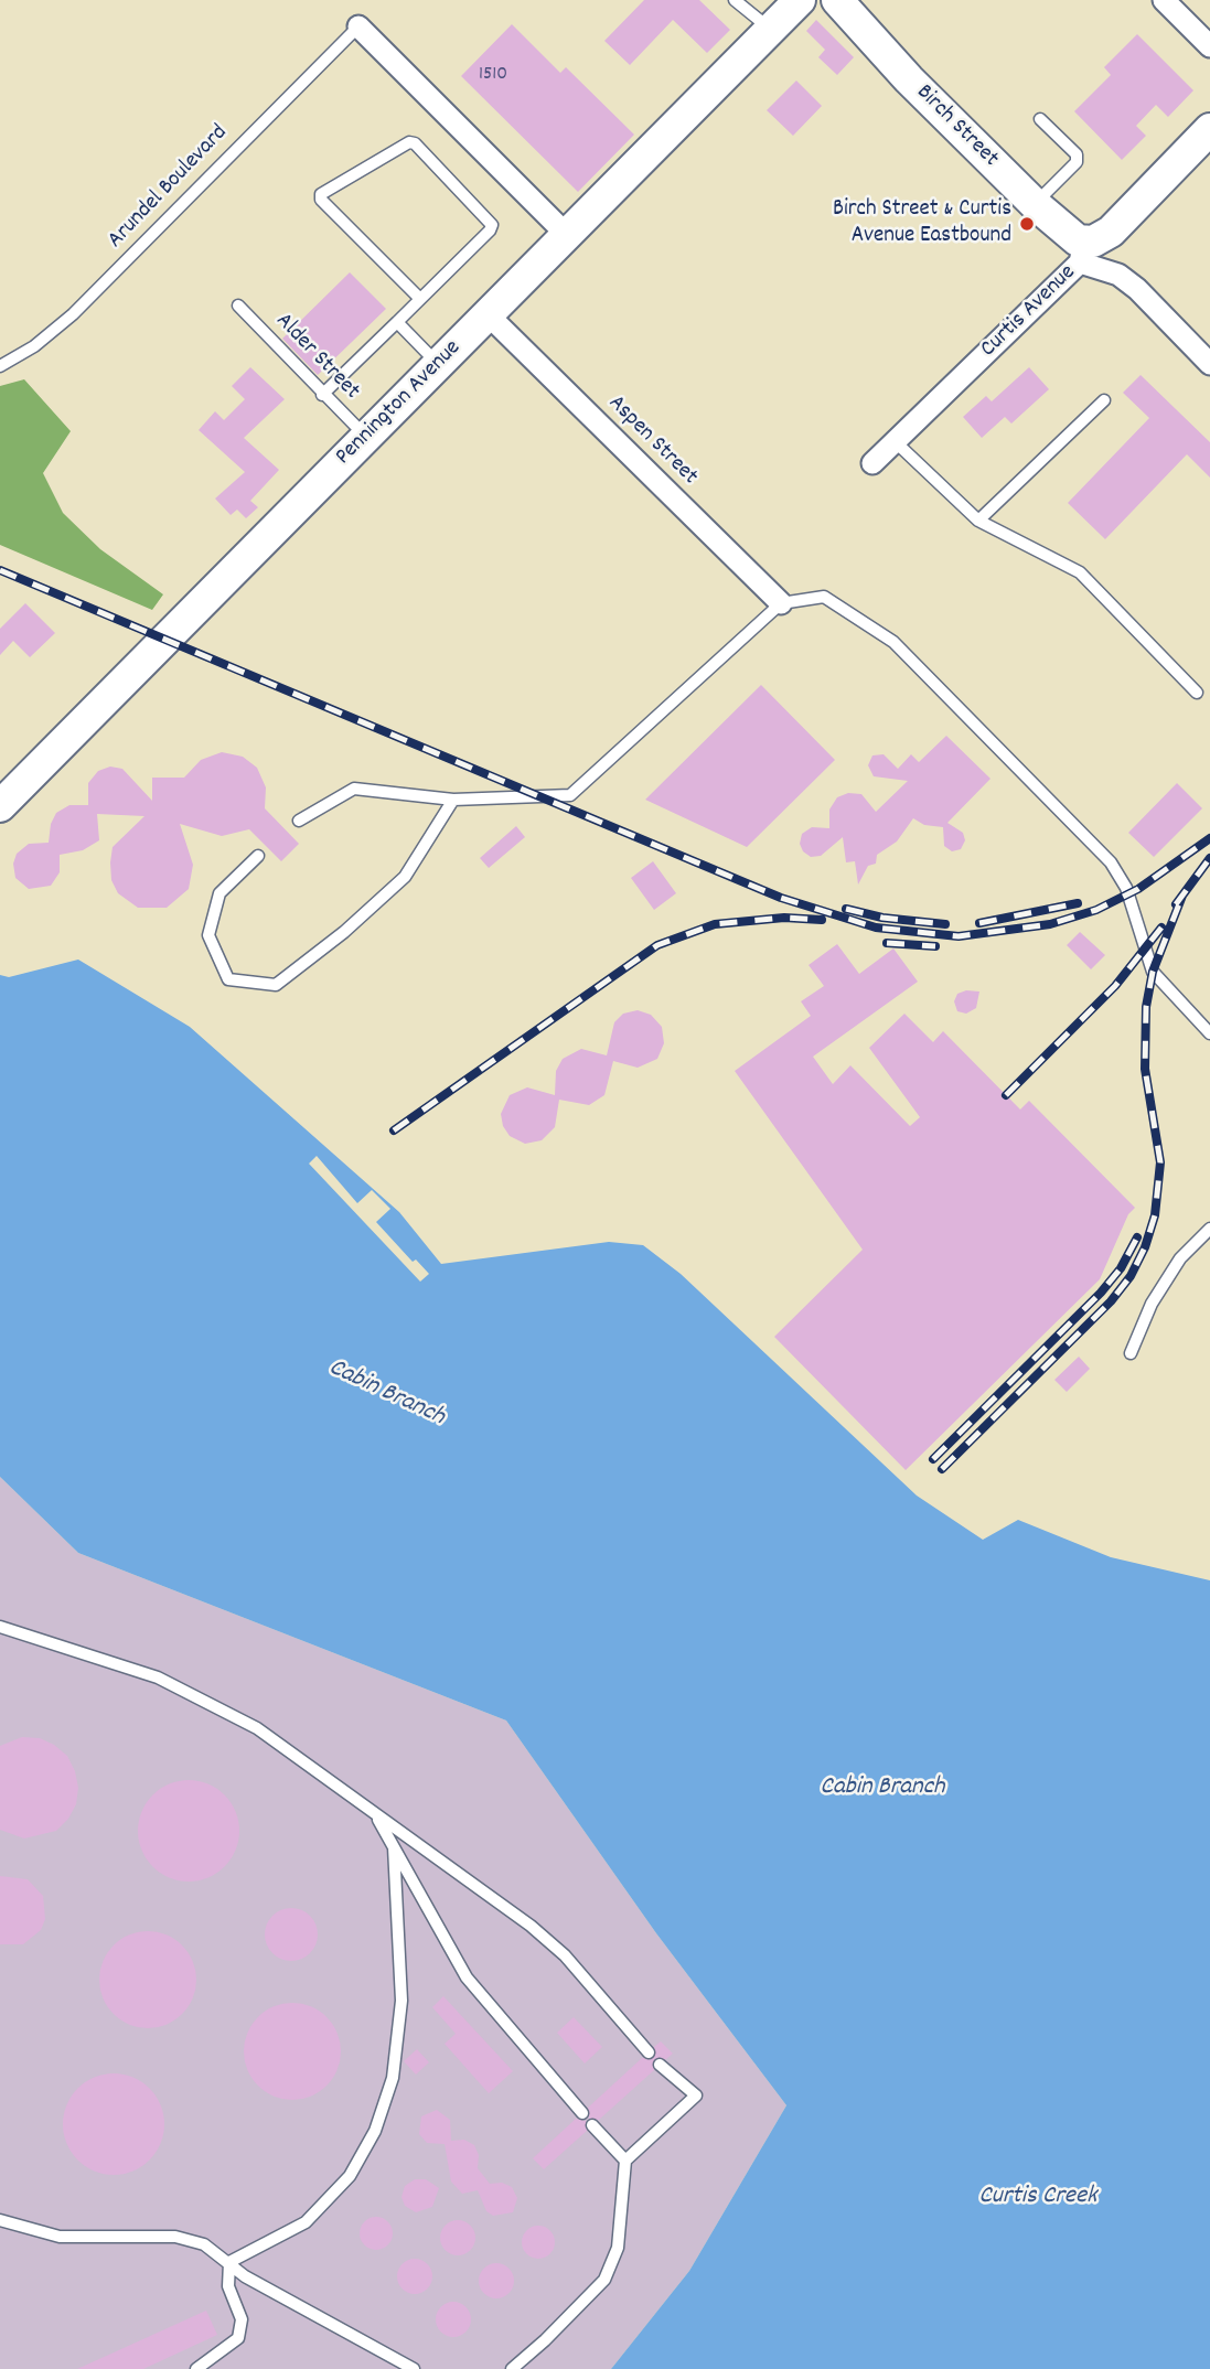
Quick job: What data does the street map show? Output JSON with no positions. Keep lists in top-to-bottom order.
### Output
{
  "streets": {
    "main road": ["Birch Street", "Curtis Avenue", "Pennington Avenue"],
    "street": ["Aspen Street"],
    "lane": ["Arundel Boulevard", "Alder Street"]
  },
  "crossings": [
    ["Birch Street", "Curtis Avenue"],
    ["Alder Street", "Pennington Avenue"],
    ["Pennington Avenue", "Aspen Street"]
  ],
  "water": ["Cabin Branch", "Curtis Creek"],
  "places": ["Birch Street & Curtis Avenue Eastbound"],
  "house_numbers": ["1510"]
}
